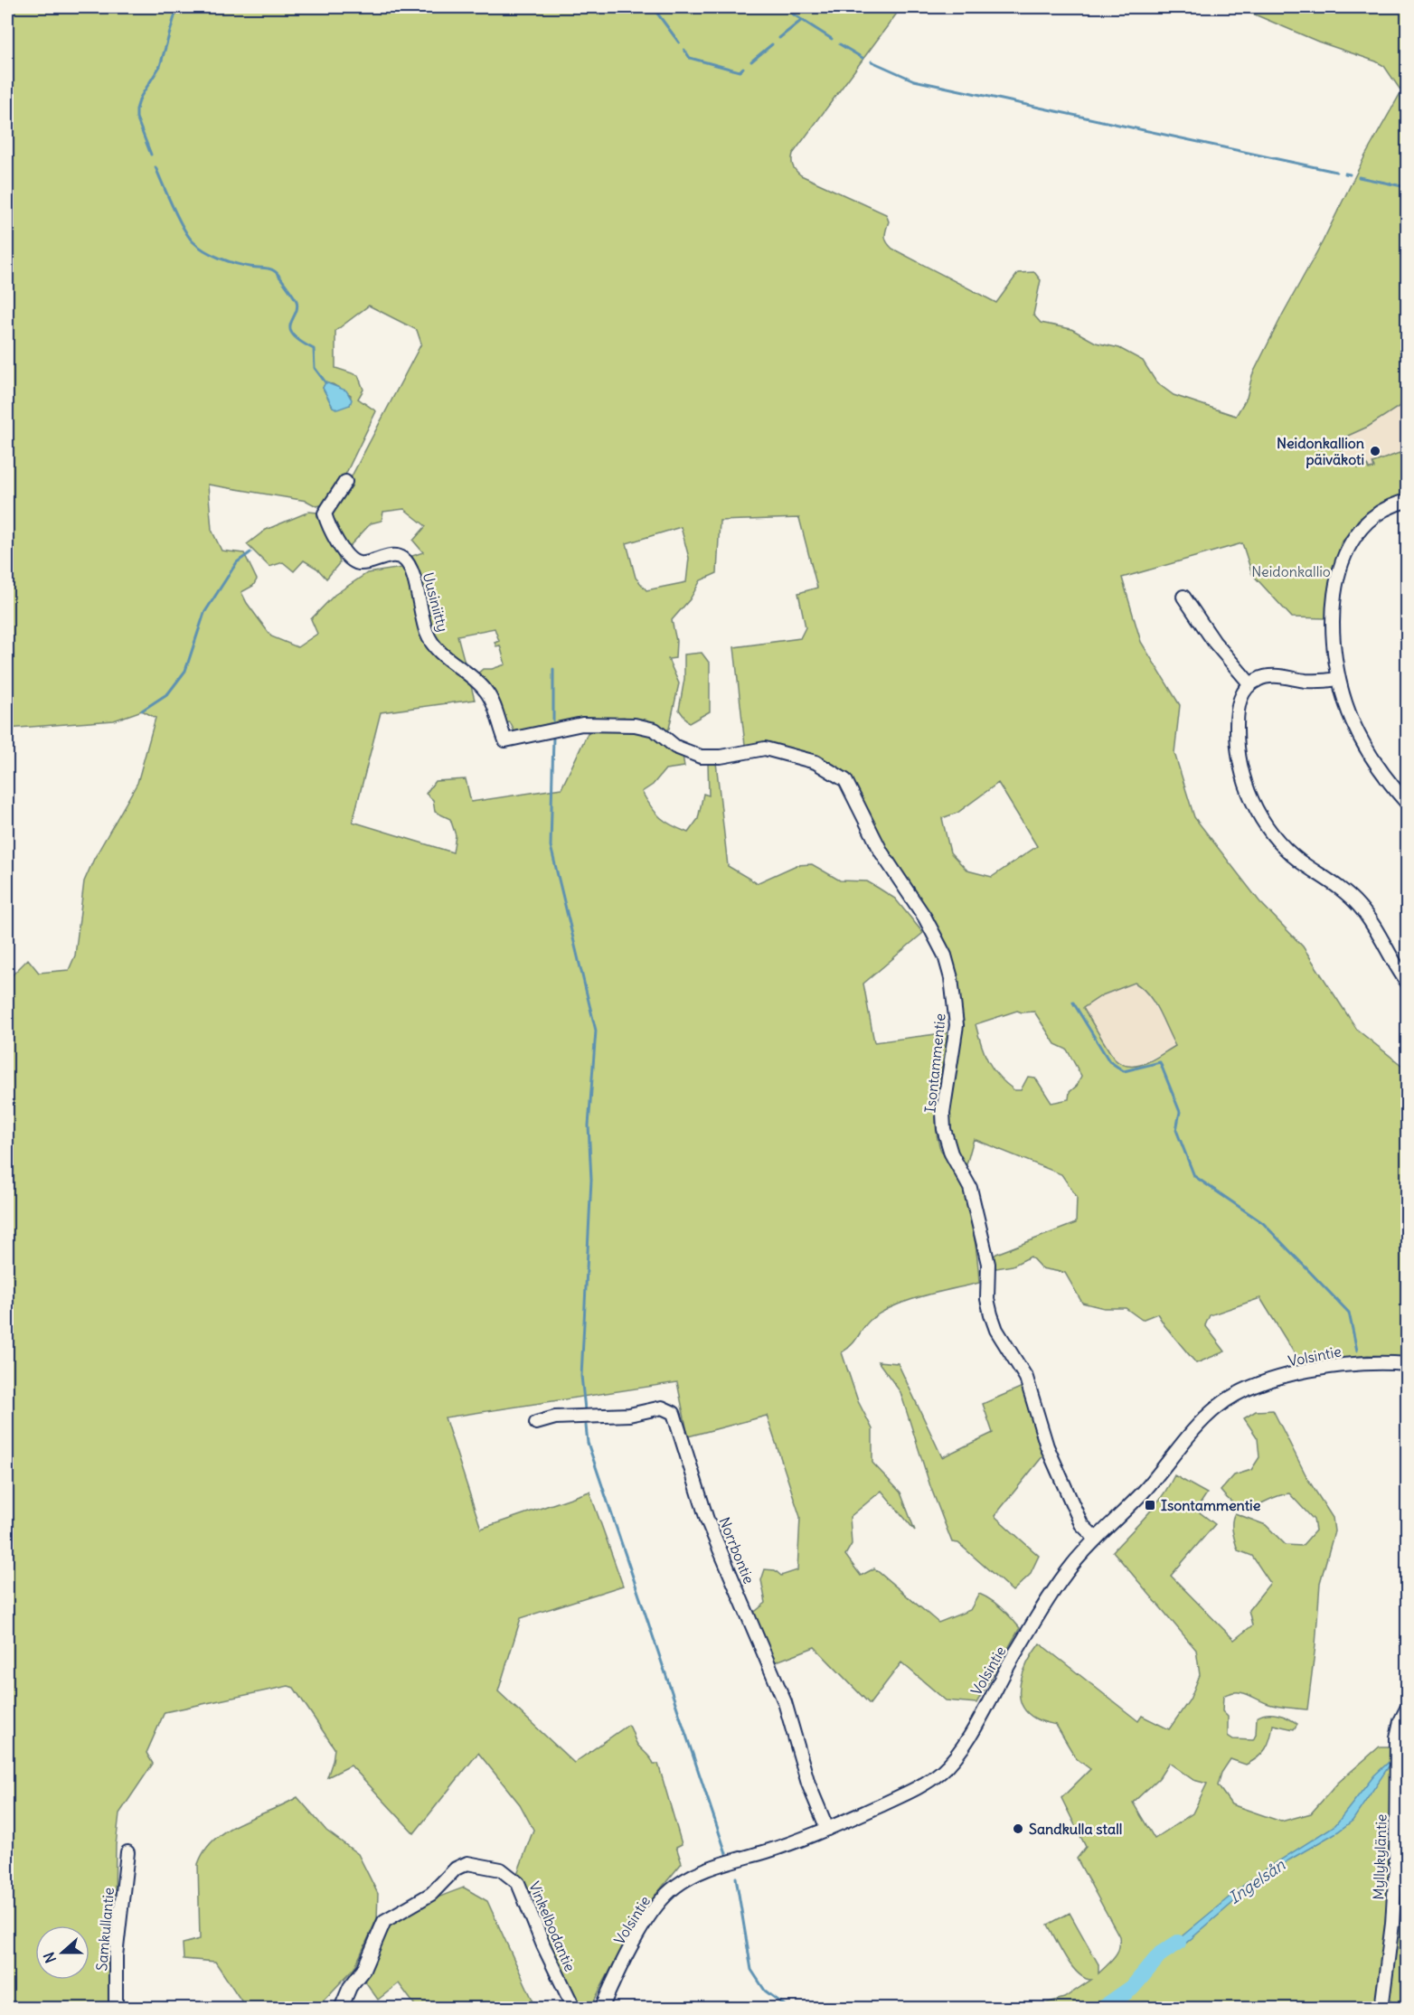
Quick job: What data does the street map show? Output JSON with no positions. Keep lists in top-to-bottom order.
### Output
{
  "streets": {
    "street": [
      "Uusiniitty",
      "Isontammentie",
      "Volsintie",
      "Norrbontie",
      "Myllykyläntie",
      "Vinkelbodantie",
      "Samkullantie"
    ]
  },
  "crossings": [
    ["Uusiniitty", "Isontammentie"],
    ["Isontammentie", "Volsintie"],
    ["Volsintie", "Norrbontie"]
  ],
  "water": ["Ingelsån"],
  "parks": ["Neidonkallio"],
  "places": {
    "other": ["Neidonkallion päiväkoti", "Sandkulla stall"],
    "transit": ["Isontammentie"]
  },
  "north": "left"
}
